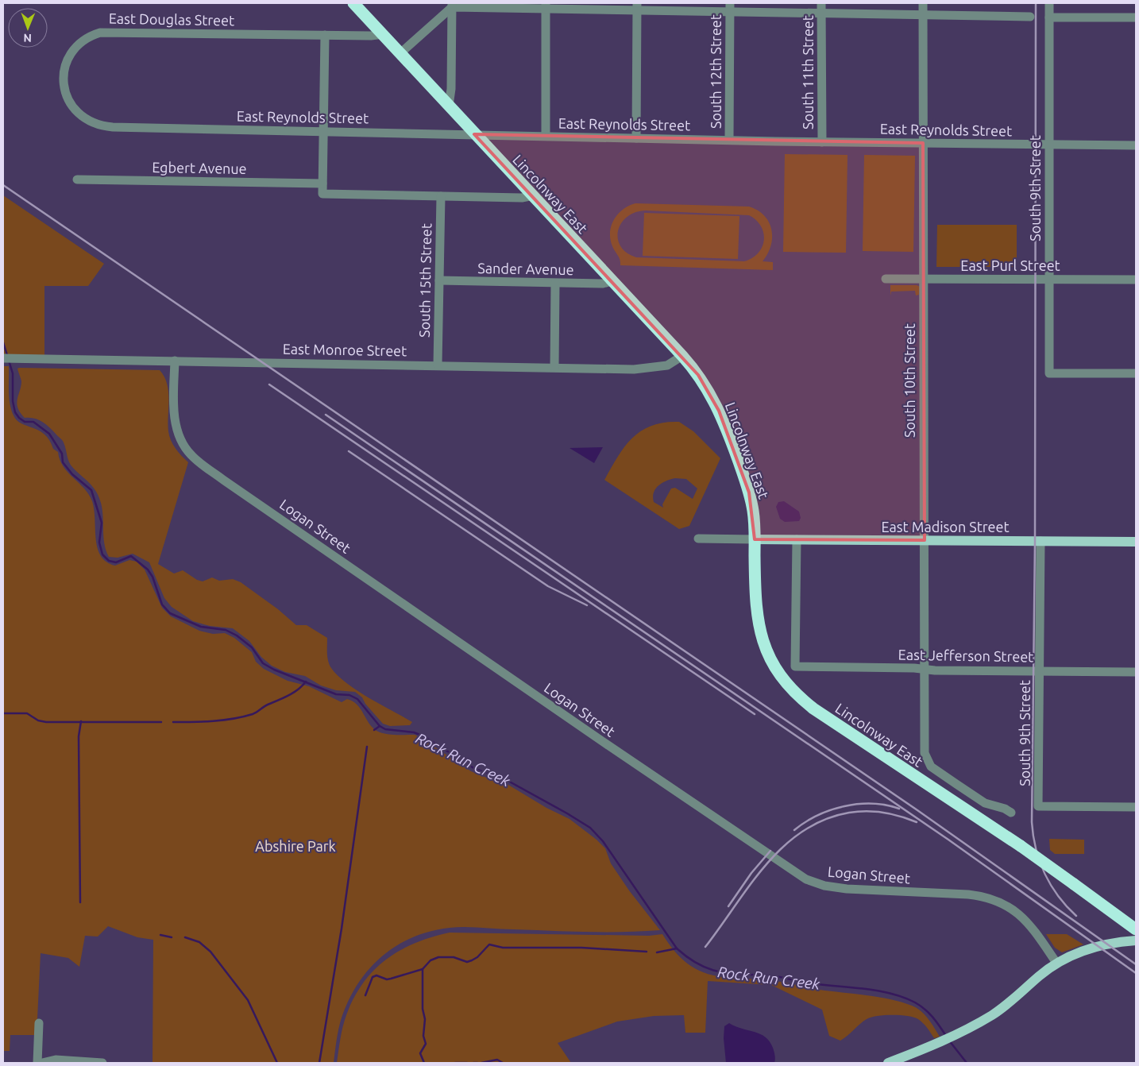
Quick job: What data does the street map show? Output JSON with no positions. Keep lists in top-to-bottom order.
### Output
{
  "streets": {
    "highway": ["Lincolnway East"],
    "main road": ["East Madison Street"],
    "street": [
      "East Douglas Street",
      "South 12th Street",
      "South 11th Street",
      "East Reynolds Street",
      "Egbert Avenue",
      "South 9th Street",
      "East Purl Street",
      "Sander Avenue",
      "South 15th Street",
      "East Monroe Street",
      "South 10th Street",
      "Logan Street",
      "East Jefferson Street"
    ]
  },
  "crossings": [
    ["East Douglas Street", "East Reynolds Street"],
    ["East Douglas Street", "Lincolnway East"],
    ["South 12th Street", "East Reynolds Street"],
    ["South 11th Street", "East Reynolds Street"],
    ["East Reynolds Street", "South 9th Street"],
    ["East Reynolds Street", "Lincolnway East"],
    ["East Reynolds Street", "South 10th Street"],
    ["South 9th Street", "East Purl Street"],
    ["South 9th Street", "East Madison Street"],
    ["South 9th Street", "East Jefferson Street"],
    ["Lincolnway East", "Sander Avenue"],
    ["Lincolnway East", "East Monroe Street"],
    ["Lincolnway East", "East Madison Street"],
    ["East Purl Street", "South 10th Street"],
    ["Sander Avenue", "South 15th Street"],
    ["South 15th Street", "East Monroe Street"],
    ["East Monroe Street", "Logan Street"],
    ["South 10th Street", "East Madison Street"],
    ["South 10th Street", "East Jefferson Street"],
    ["East Madison Street", "East Jefferson Street"]
  ],
  "water": ["Rock Run Creek"],
  "parks": ["Abshire Park"],
  "north": "bottom"
}
